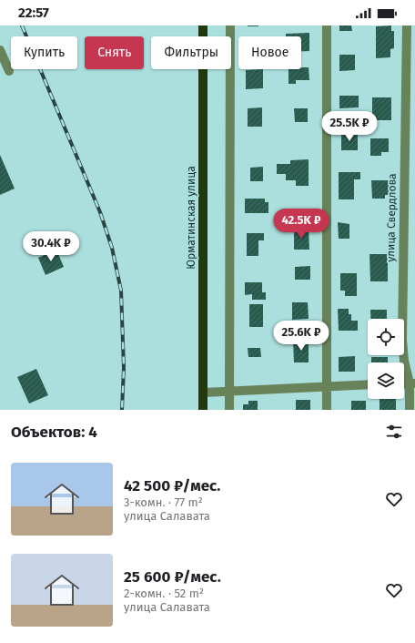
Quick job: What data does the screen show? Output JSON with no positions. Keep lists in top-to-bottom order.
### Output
{
  "streets": {
    "main road": ["Юрматинская улица"],
    "street": ["улица Свердлова"]
  },
  "page": {
    "status": "22:57",
    "chip": [
      "Купить",
      "Снять",
      "Фильтры",
      "Новое"
    ],
    "price": [
      "25.5K ₽",
      "42.5K ₽",
      "30.4K ₽",
      "25.6K ₽"
    ],
    "heading": "Объектов: 4",
    "list": [
      {
        "name": "42 500 ₽/мес.",
        "note": "3-комн. · 77 m² · улица Салавата"
      },
      {
        "name": "25 600 ₽/мес.",
        "note": "2-комн. · 52 m² · улица Салавата"
      }
    ]
  }
}
